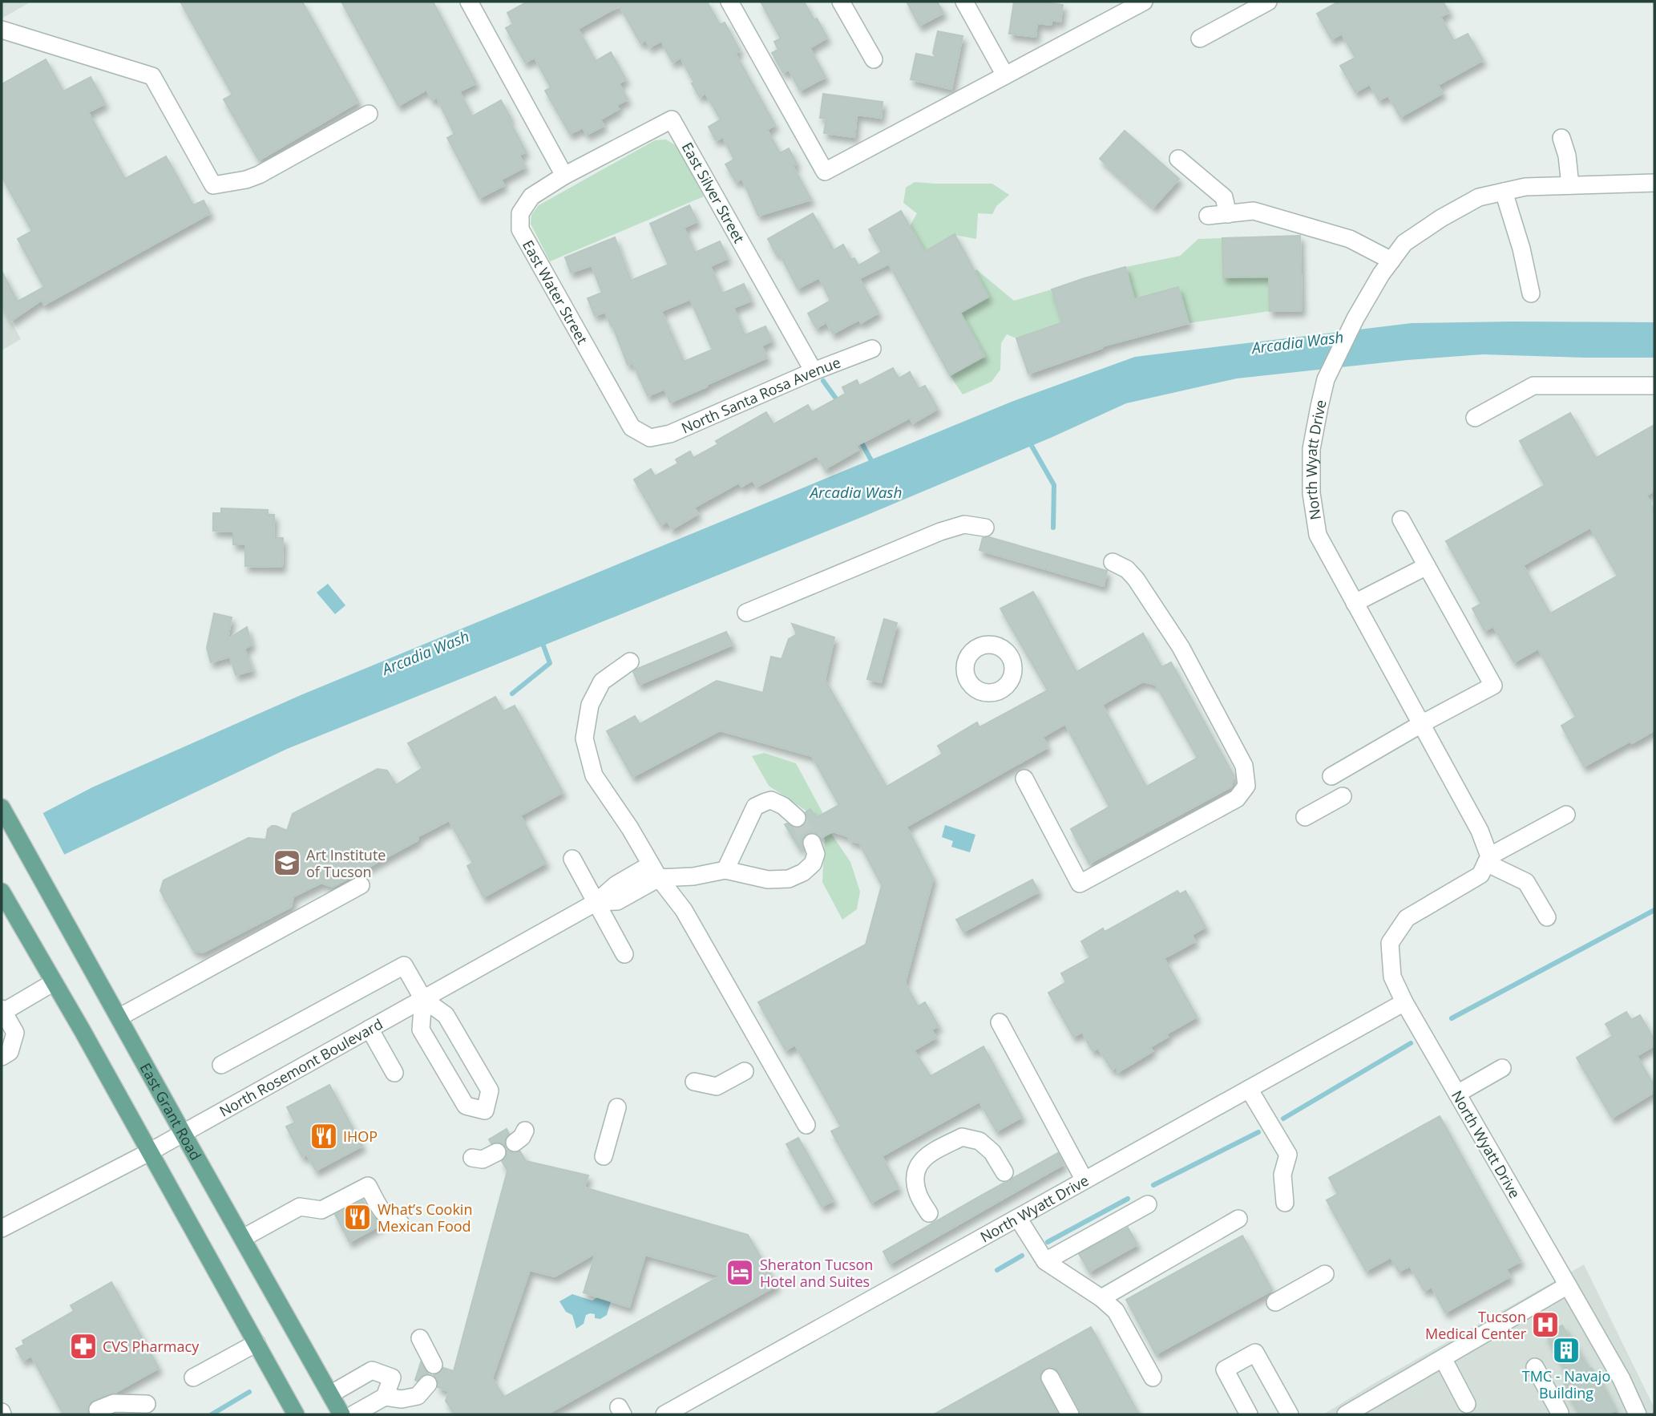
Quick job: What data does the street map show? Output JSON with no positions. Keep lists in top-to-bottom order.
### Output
{
  "streets": {
    "main road": ["East Grant Road"],
    "street": [
      "East Silver Street",
      "East Water Street",
      "North Santa Rosa Avenue",
      "North Wyatt Drive",
      "North Rosemont Boulevard"
    ]
  },
  "crossings": [
    ["East Silver Street", "East Water Street"],
    ["East Silver Street", "North Santa Rosa Avenue"],
    ["East Water Street", "North Santa Rosa Avenue"],
    ["North Rosemont Boulevard", "East Grant Road"]
  ],
  "water": ["Arcadia Wash"],
  "places": {
    "school or university": ["Art Institute of Tucson"],
    "restaurant": ["IHOP", "What’s Cookin Mexican Food"],
    "hotel": ["Sheraton Tucson Hotel and Suites"],
    "hospital": ["Tucson Medical Center"],
    "pharmacy": ["CVS Pharmacy"],
    "building": ["TMC - Navajo Building"]
  }
}
